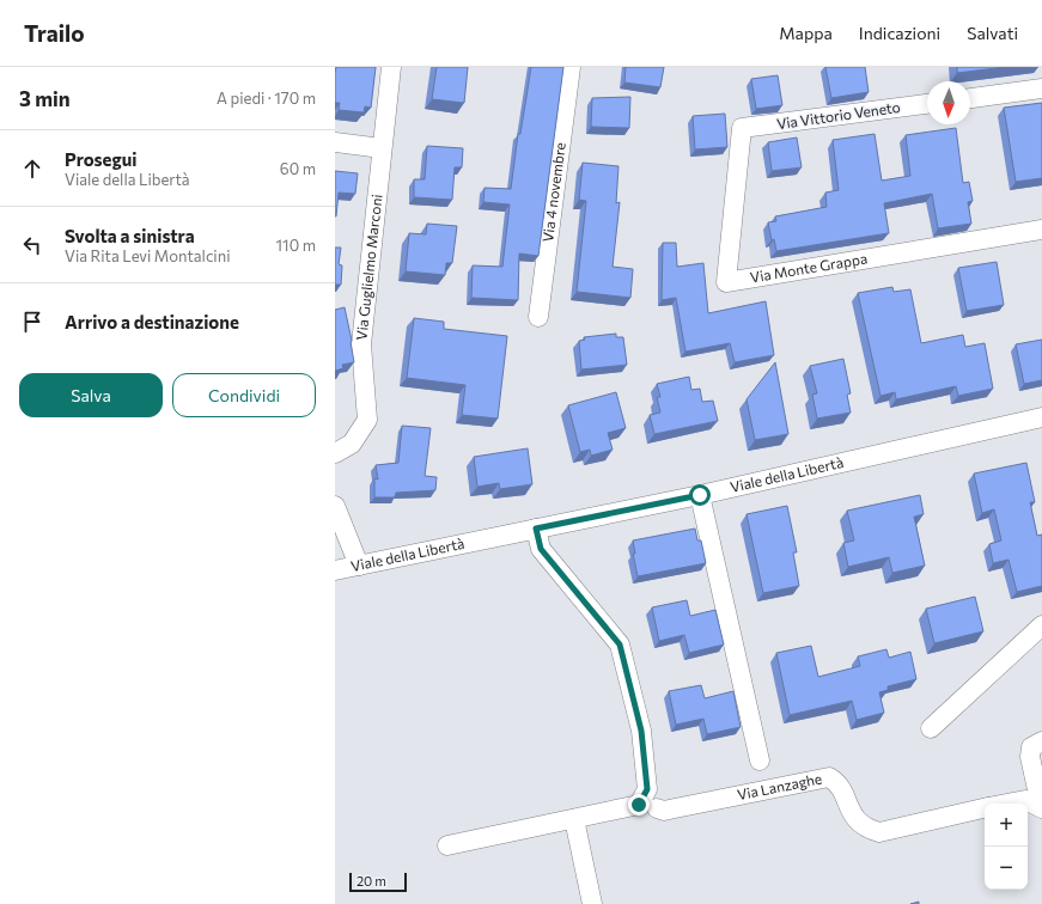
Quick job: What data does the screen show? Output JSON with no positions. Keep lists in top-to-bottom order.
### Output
{
  "streets": {
    "street": [
      "Via Vittorio Veneto",
      "Via 4 novembre",
      "Via Guglielmo Marconi",
      "Via Monte Grappa",
      "Viale della Libertà",
      "Via Lanzaghe"
    ]
  },
  "crossings": [
    ["Via Vittorio Veneto", "Via Monte Grappa"]
  ],
  "scale_bar": "20 m",
  "north": "bottom",
  "page": {
    "header": "Trailo",
    "nav": ["Mappa", "Indicazioni", "Salvati"],
    "heading": ["3 min", "A piedi · 170 m"],
    "list": [
      ["Prosegui", "Viale della Libertà", "60 m"],
      ["Svolta a sinistra", "Via Rita Levi Montalcini", "110 m"],
      "Arrivo a destinazione"
    ],
    "buttons": ["Salva", "Condividi"],
    "map_buttons": ["+", "−"],
    "scale": "20 m"
  }
}
